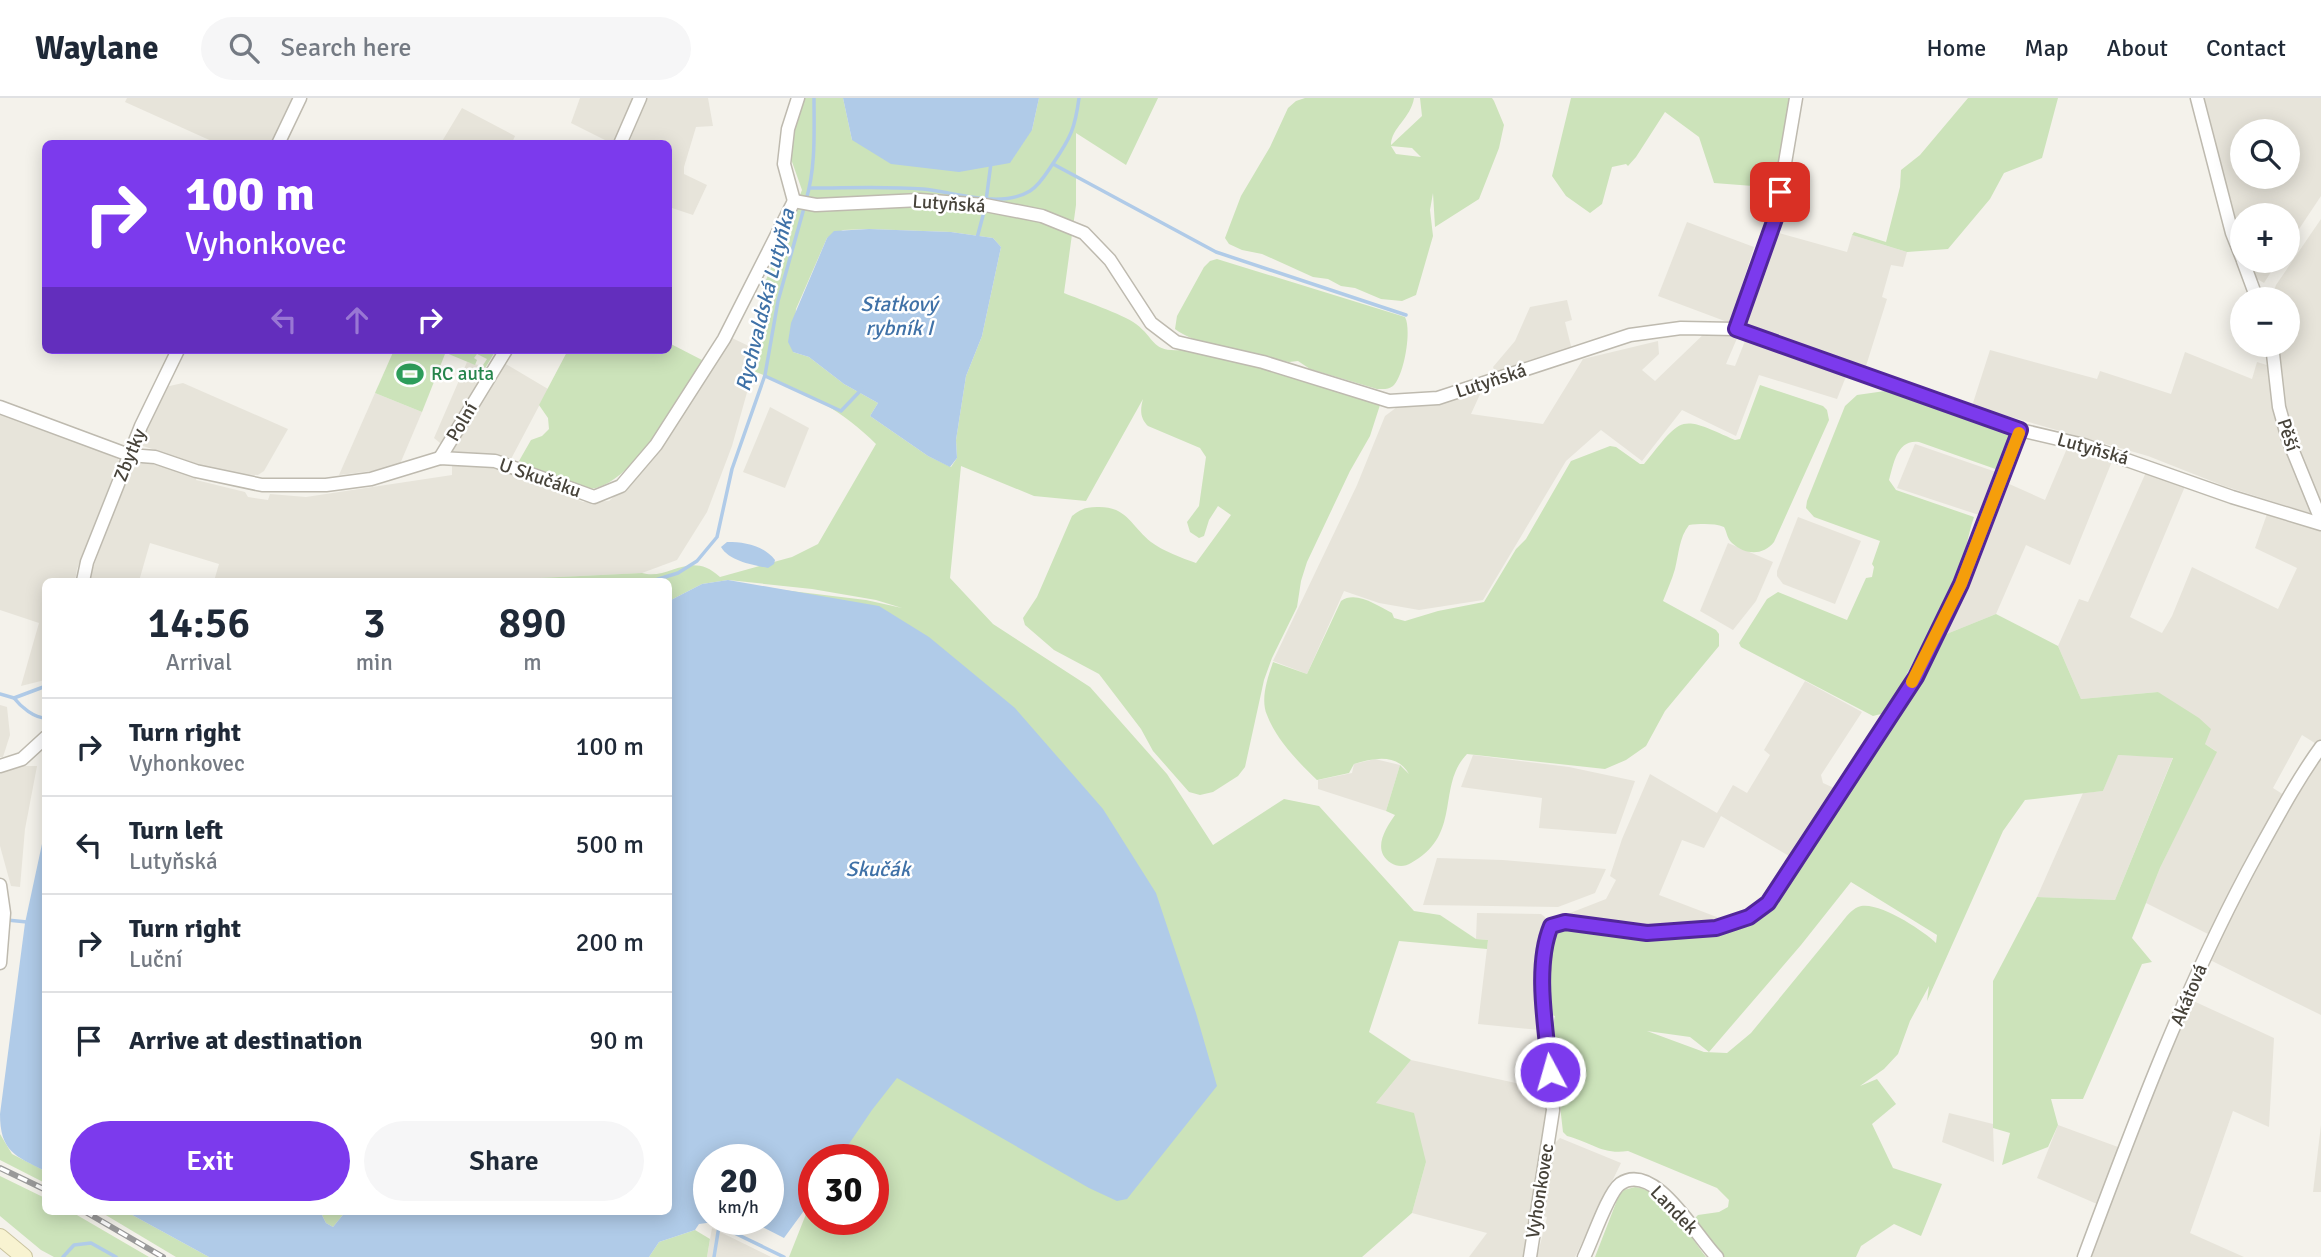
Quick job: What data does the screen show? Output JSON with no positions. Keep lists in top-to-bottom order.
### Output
{
  "streets": {
    "street": [
      "Lutyňská",
      "Polní",
      "Pěší",
      "Zbytky",
      "U Skučáku",
      "Akátová",
      "Vyhonkovec",
      "Landek"
    ]
  },
  "crossings": [
    ["Lutyňská", "Pěší"],
    ["Lutyňská", "U Skučáku"],
    ["Lutyňská", "Vyhonkovec"],
    ["Polní", "U Skučáku"],
    ["Zbytky", "U Skučáku"]
  ],
  "water": ["Rychvaldská Lutyňka", "Statkový rybník I", "Skučák"],
  "places": {
    "sports": ["RC auta"]
  },
  "page": {
    "header": "Waylane",
    "search": "Search here",
    "nav": [
      "Home",
      "Map",
      "About",
      "Contact"
    ],
    "map_buttons": ["+", "−"],
    "turn": ["100 m", "Vyhonkovec"],
    "eta": [
      "14:56",
      "Arrival",
      "3",
      "min",
      "890",
      "m"
    ],
    "list": [
      {
        "name": "Turn right",
        "note": "Vyhonkovec",
        "value": "100 m"
      },
      {
        "name": "Turn left",
        "note": "Lutyňská",
        "value": "500 m"
      },
      {
        "name": "Turn right",
        "note": "Luční",
        "value": "200 m"
      },
      {
        "name": "Arrive at destination",
        "value": "90 m"
      }
    ],
    "buttons": ["Exit", "Share"],
    "speed": "20 km/h",
    "limit": "30"
  }
}
